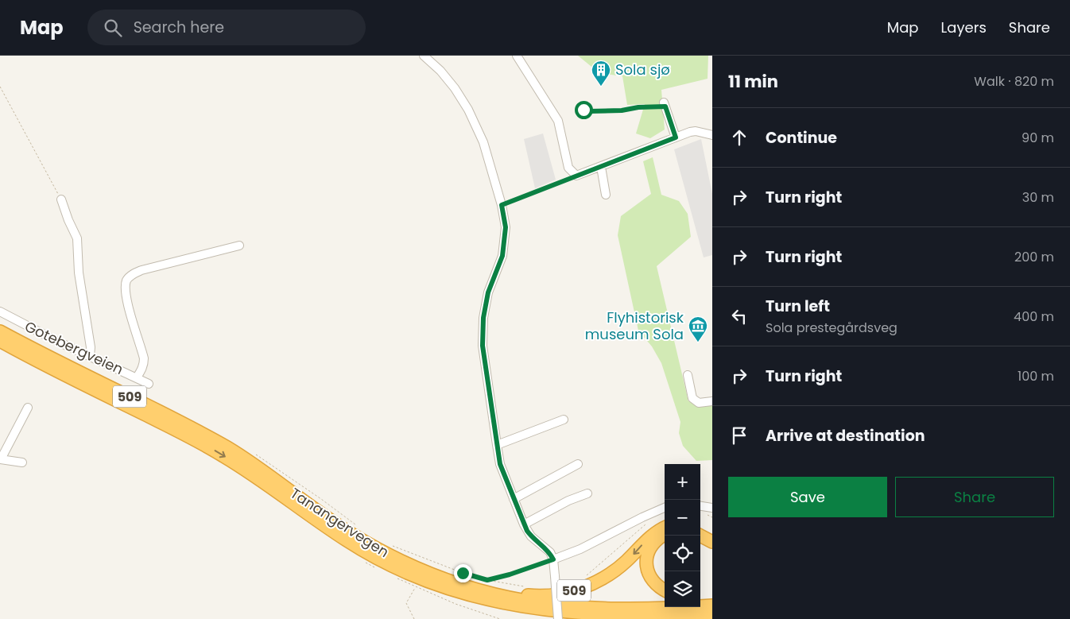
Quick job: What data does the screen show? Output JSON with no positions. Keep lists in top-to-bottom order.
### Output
{
  "streets": {
    "highway": ["509", "Tanangervegen"],
    "street": ["Gotebergveien"]
  },
  "crossings": [
    ["509", "Tanangervegen"]
  ],
  "places": {
    "building": ["Sola sjø"],
    "museum": ["Flyhistorisk museum Sola"]
  },
  "page": {
    "header": "Map",
    "search": "Search here",
    "nav": ["Map", "Layers", "Share"],
    "heading": ["11 min", "Walk · 820 m"],
    "list": [
      ["Continue", "90 m"],
      ["Turn right", "30 m"],
      ["Turn right", "200 m"],
      ["Turn left", "Sola prestegårdsveg", "400 m"],
      ["Turn right", "100 m"],
      "Arrive at destination"
    ],
    "map_buttons": ["+", "−"],
    "buttons": ["Save", "Share"]
  }
}
